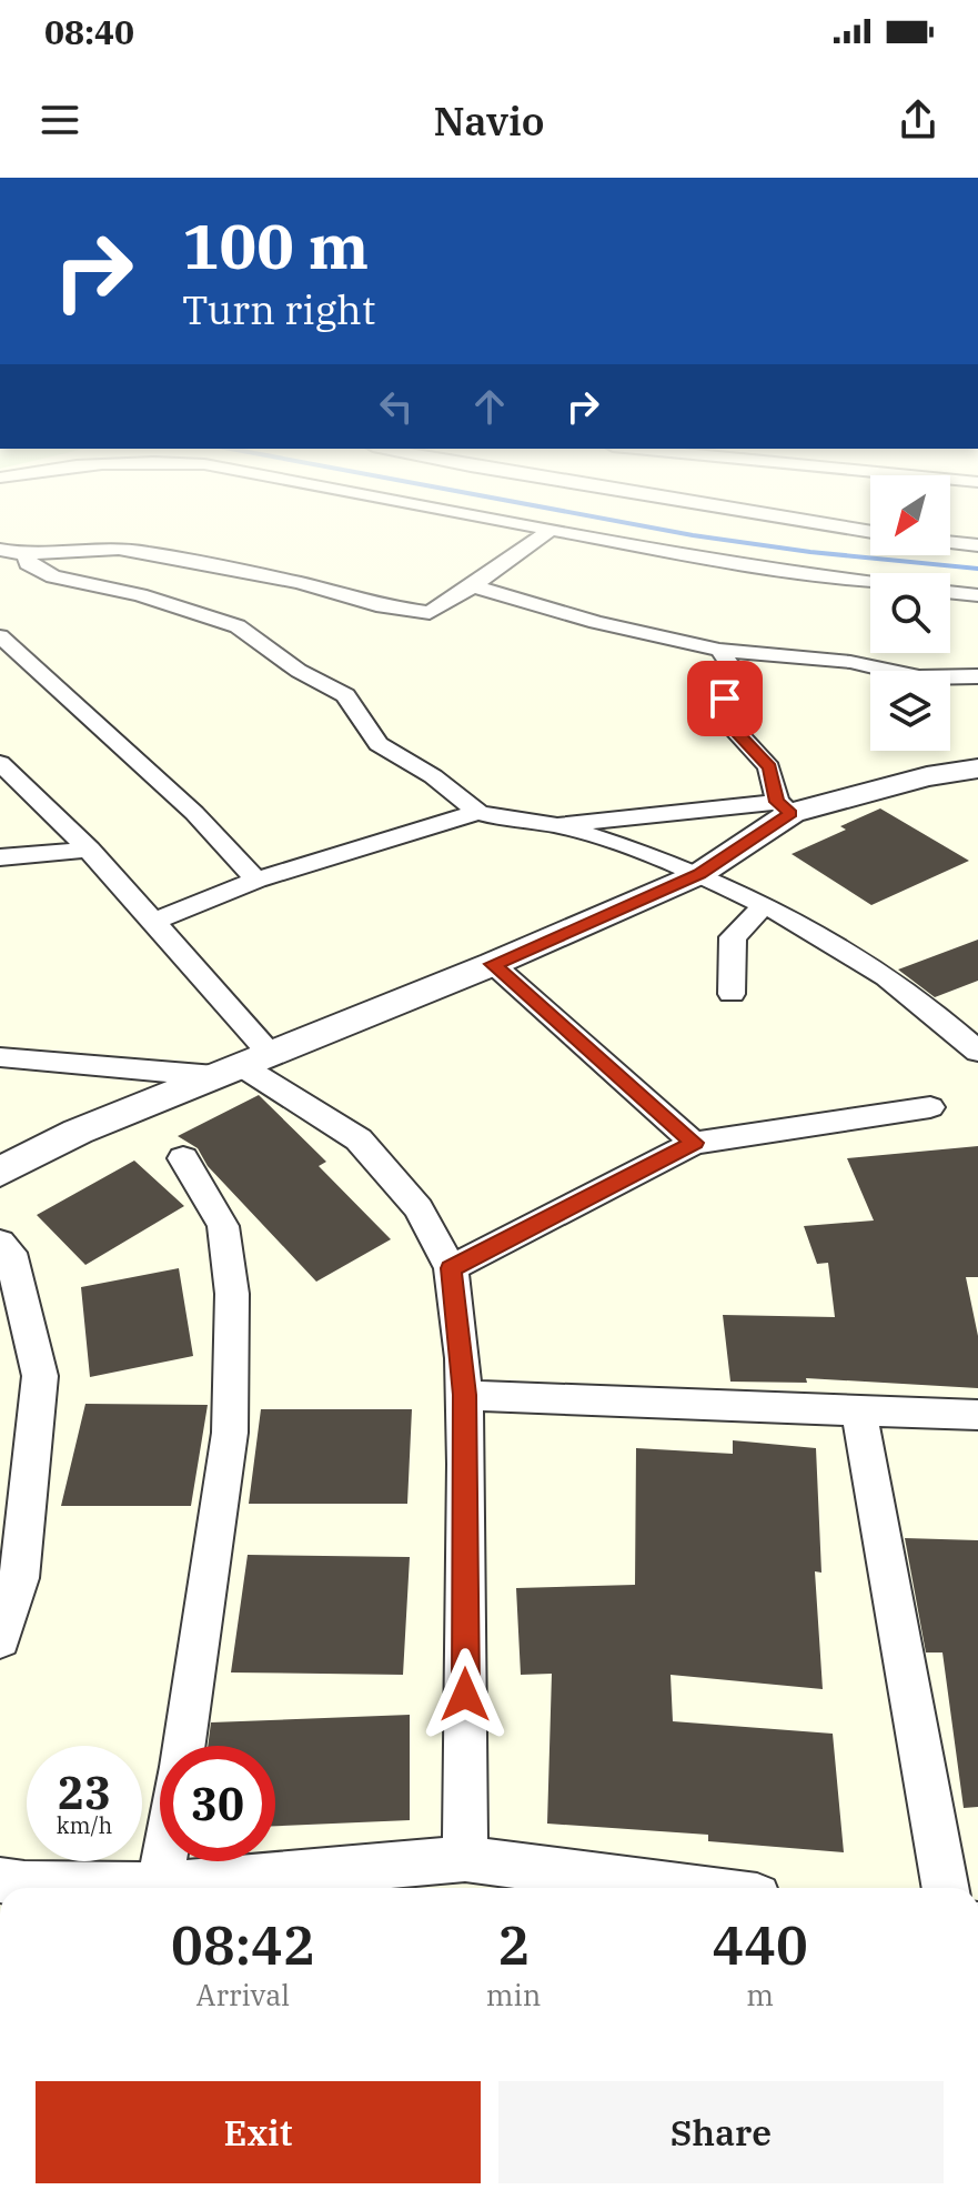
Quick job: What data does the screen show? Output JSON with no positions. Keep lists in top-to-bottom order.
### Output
{
  "north": "bottom left",
  "page": {
    "status": "08:40",
    "header": "Navio",
    "turn": ["100 m", "Turn right"],
    "speed": "23 km/h",
    "limit": "30",
    "eta": [
      "08:42",
      "Arrival",
      "2",
      "min",
      "440",
      "m"
    ],
    "buttons": ["Exit", "Share"]
  }
}
